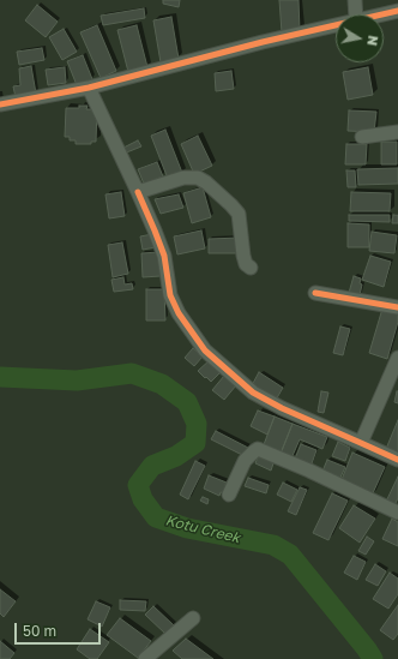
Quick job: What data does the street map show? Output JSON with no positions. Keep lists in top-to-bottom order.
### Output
{
  "water": ["Kotu Creek"],
  "scale_bar": "50 m",
  "north": "right"
}
